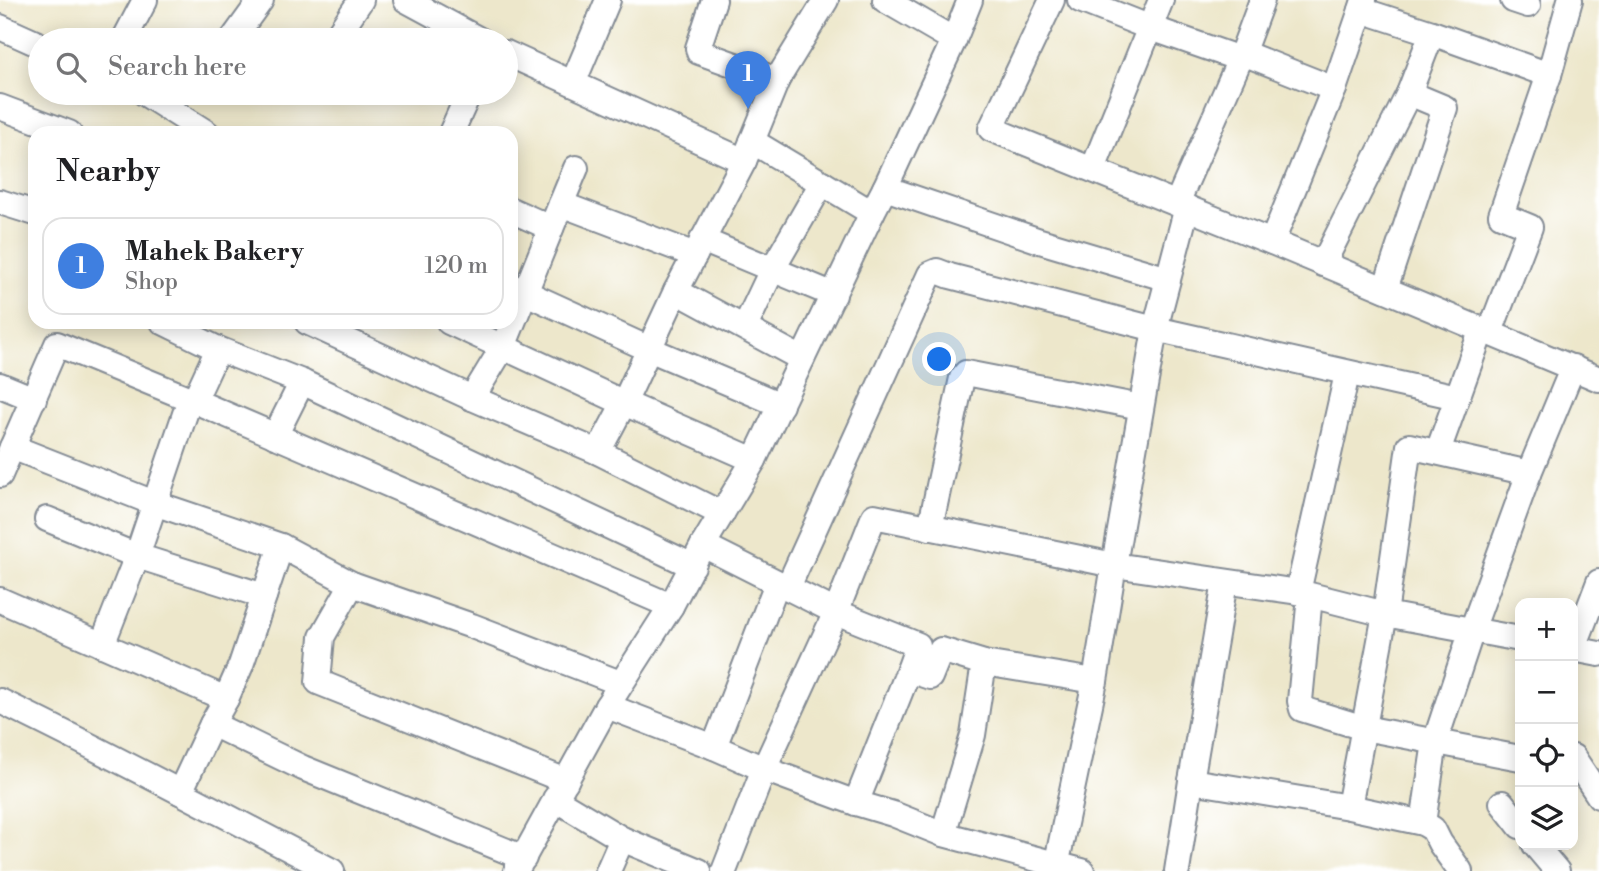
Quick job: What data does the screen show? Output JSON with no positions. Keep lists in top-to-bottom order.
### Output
{
  "page": {
    "search": "Search here",
    "pins": "1",
    "heading": "Nearby",
    "list": [
      {
        "mark": "1",
        "name": "Mahek Bakery",
        "note": "Shop",
        "value": "120 m"
      }
    ],
    "map_buttons": ["+", "−"]
  }
}
